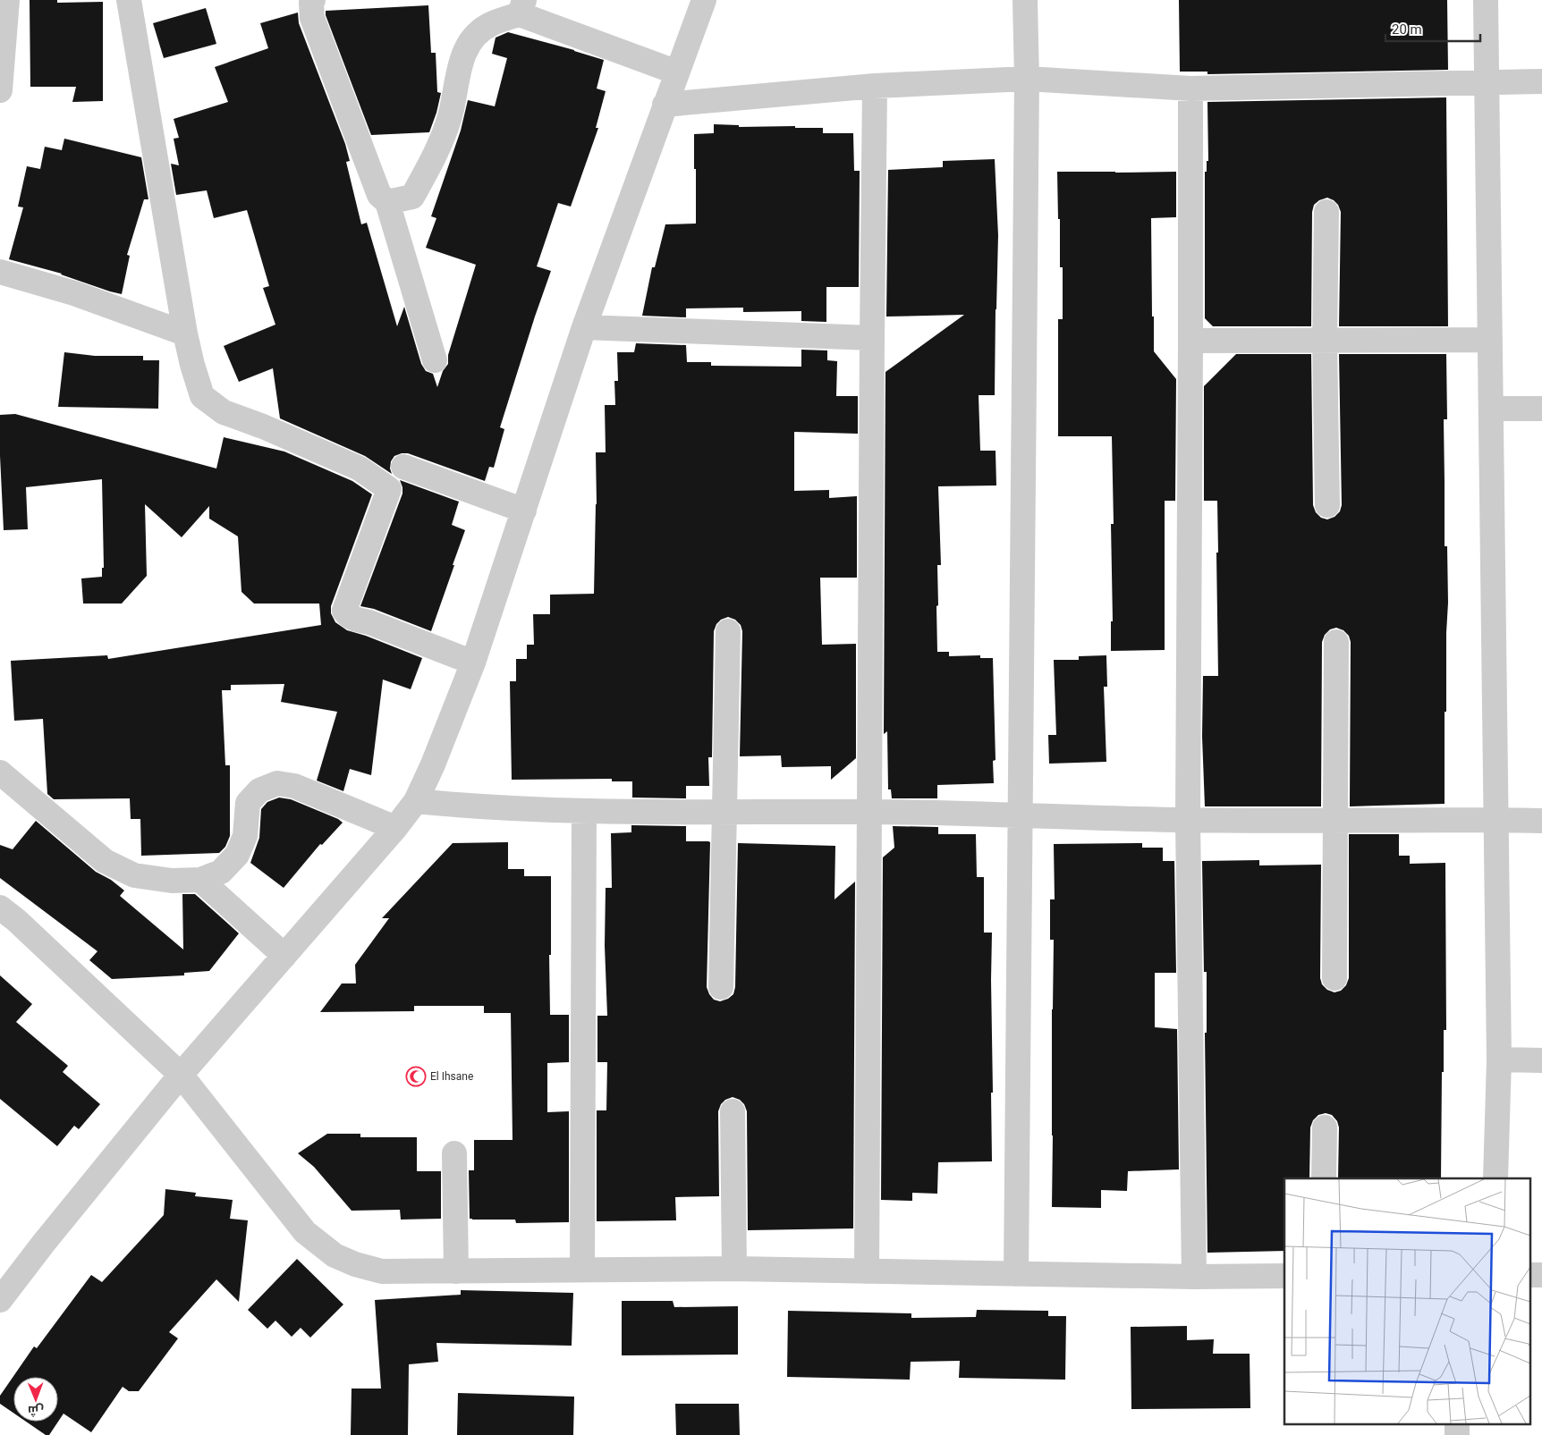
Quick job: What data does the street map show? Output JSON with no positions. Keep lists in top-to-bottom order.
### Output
{
  "places": {
    "mosque": ["El Ihsane"]
  },
  "scale_bar": "20 m",
  "north": "bottom"
}
